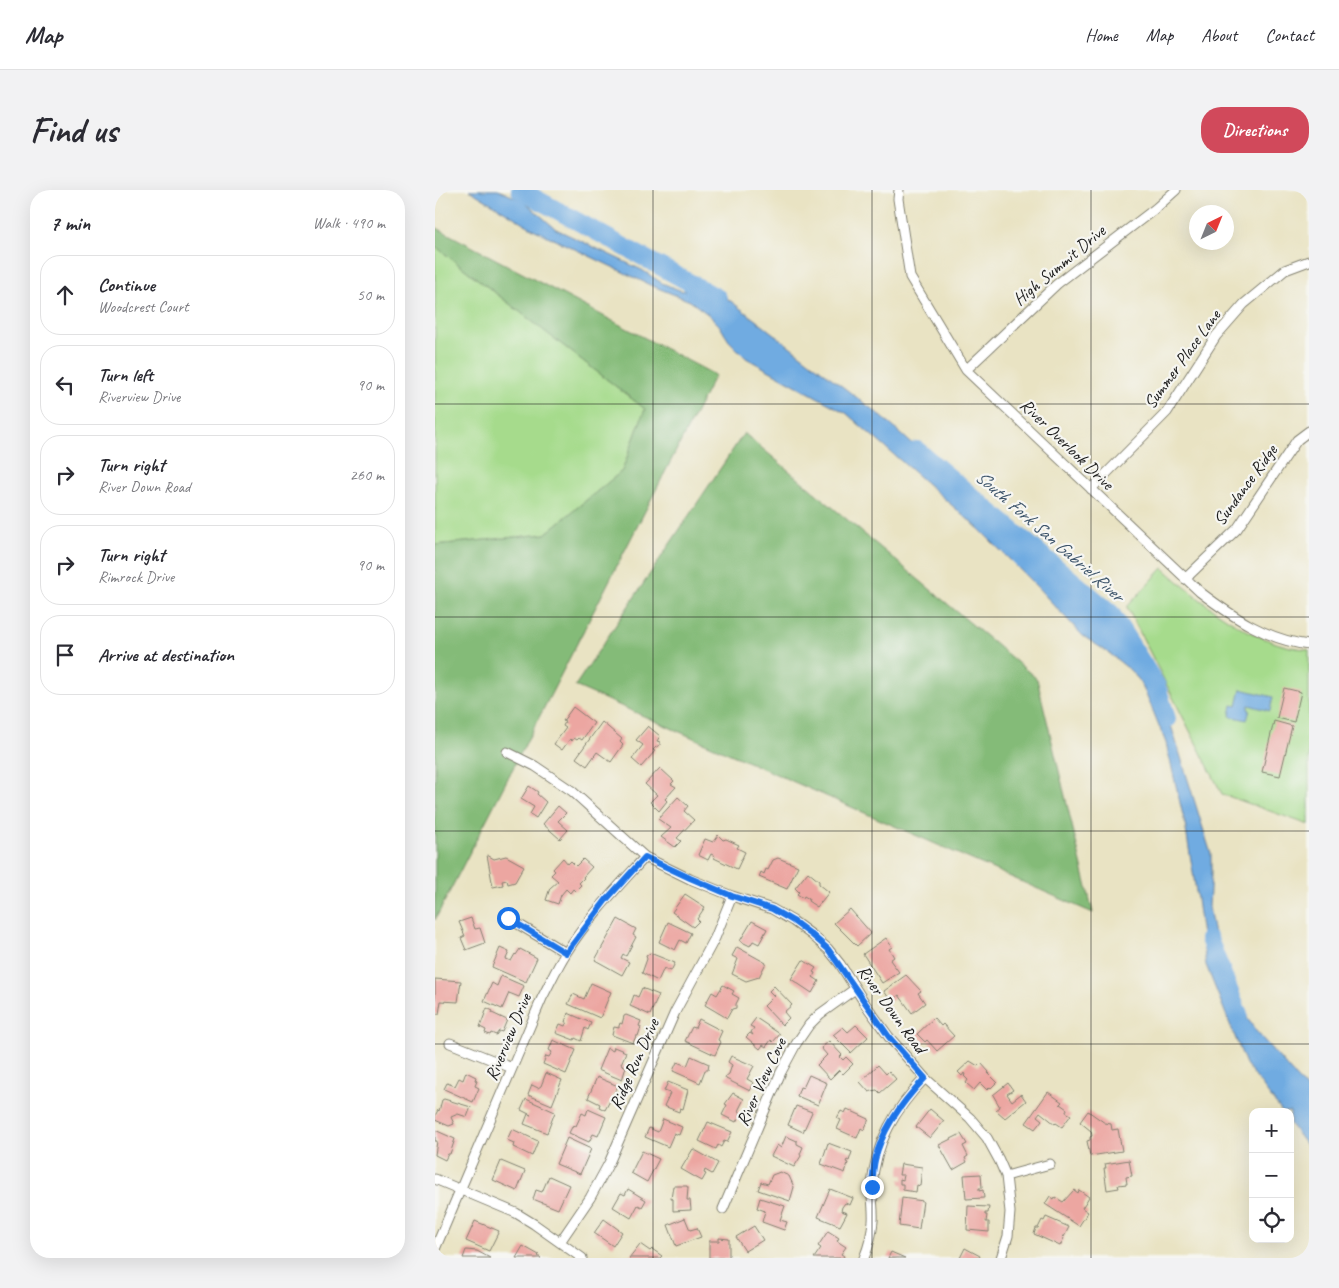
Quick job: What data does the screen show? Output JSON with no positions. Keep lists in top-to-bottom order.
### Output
{
  "streets": {
    "street": [
      "High Summit Drive",
      "Summer Place Lane",
      "River Overlook Drive",
      "Sundance Ridge",
      "River Down Road",
      "Riverview Drive",
      "Ridge Run Drive",
      "River View Cove"
    ]
  },
  "crossings": [
    ["High Summit Drive", "River Overlook Drive"],
    ["Summer Place Lane", "River Overlook Drive"],
    ["River Overlook Drive", "Sundance Ridge"],
    ["River Down Road", "Riverview Drive"],
    ["River Down Road", "Ridge Run Drive"],
    ["River Down Road", "River View Cove"]
  ],
  "water": ["South Fork San Gabriel River"],
  "north": "top right",
  "page": {
    "header": "Map",
    "nav": [
      "Home",
      "Map",
      "About",
      "Contact"
    ],
    "buttons": "Directions",
    "title": "Find us",
    "heading": ["7 min", "Walk · 490 m"],
    "list": [
      ["Continue", "Woodcrest Court", "50 m"],
      ["Turn left", "Riverview Drive", "90 m"],
      ["Turn right", "River Down Road", "260 m"],
      ["Turn right", "Rimrock Drive", "90 m"],
      "Arrive at destination"
    ],
    "map_buttons": ["+", "−"]
  }
}
